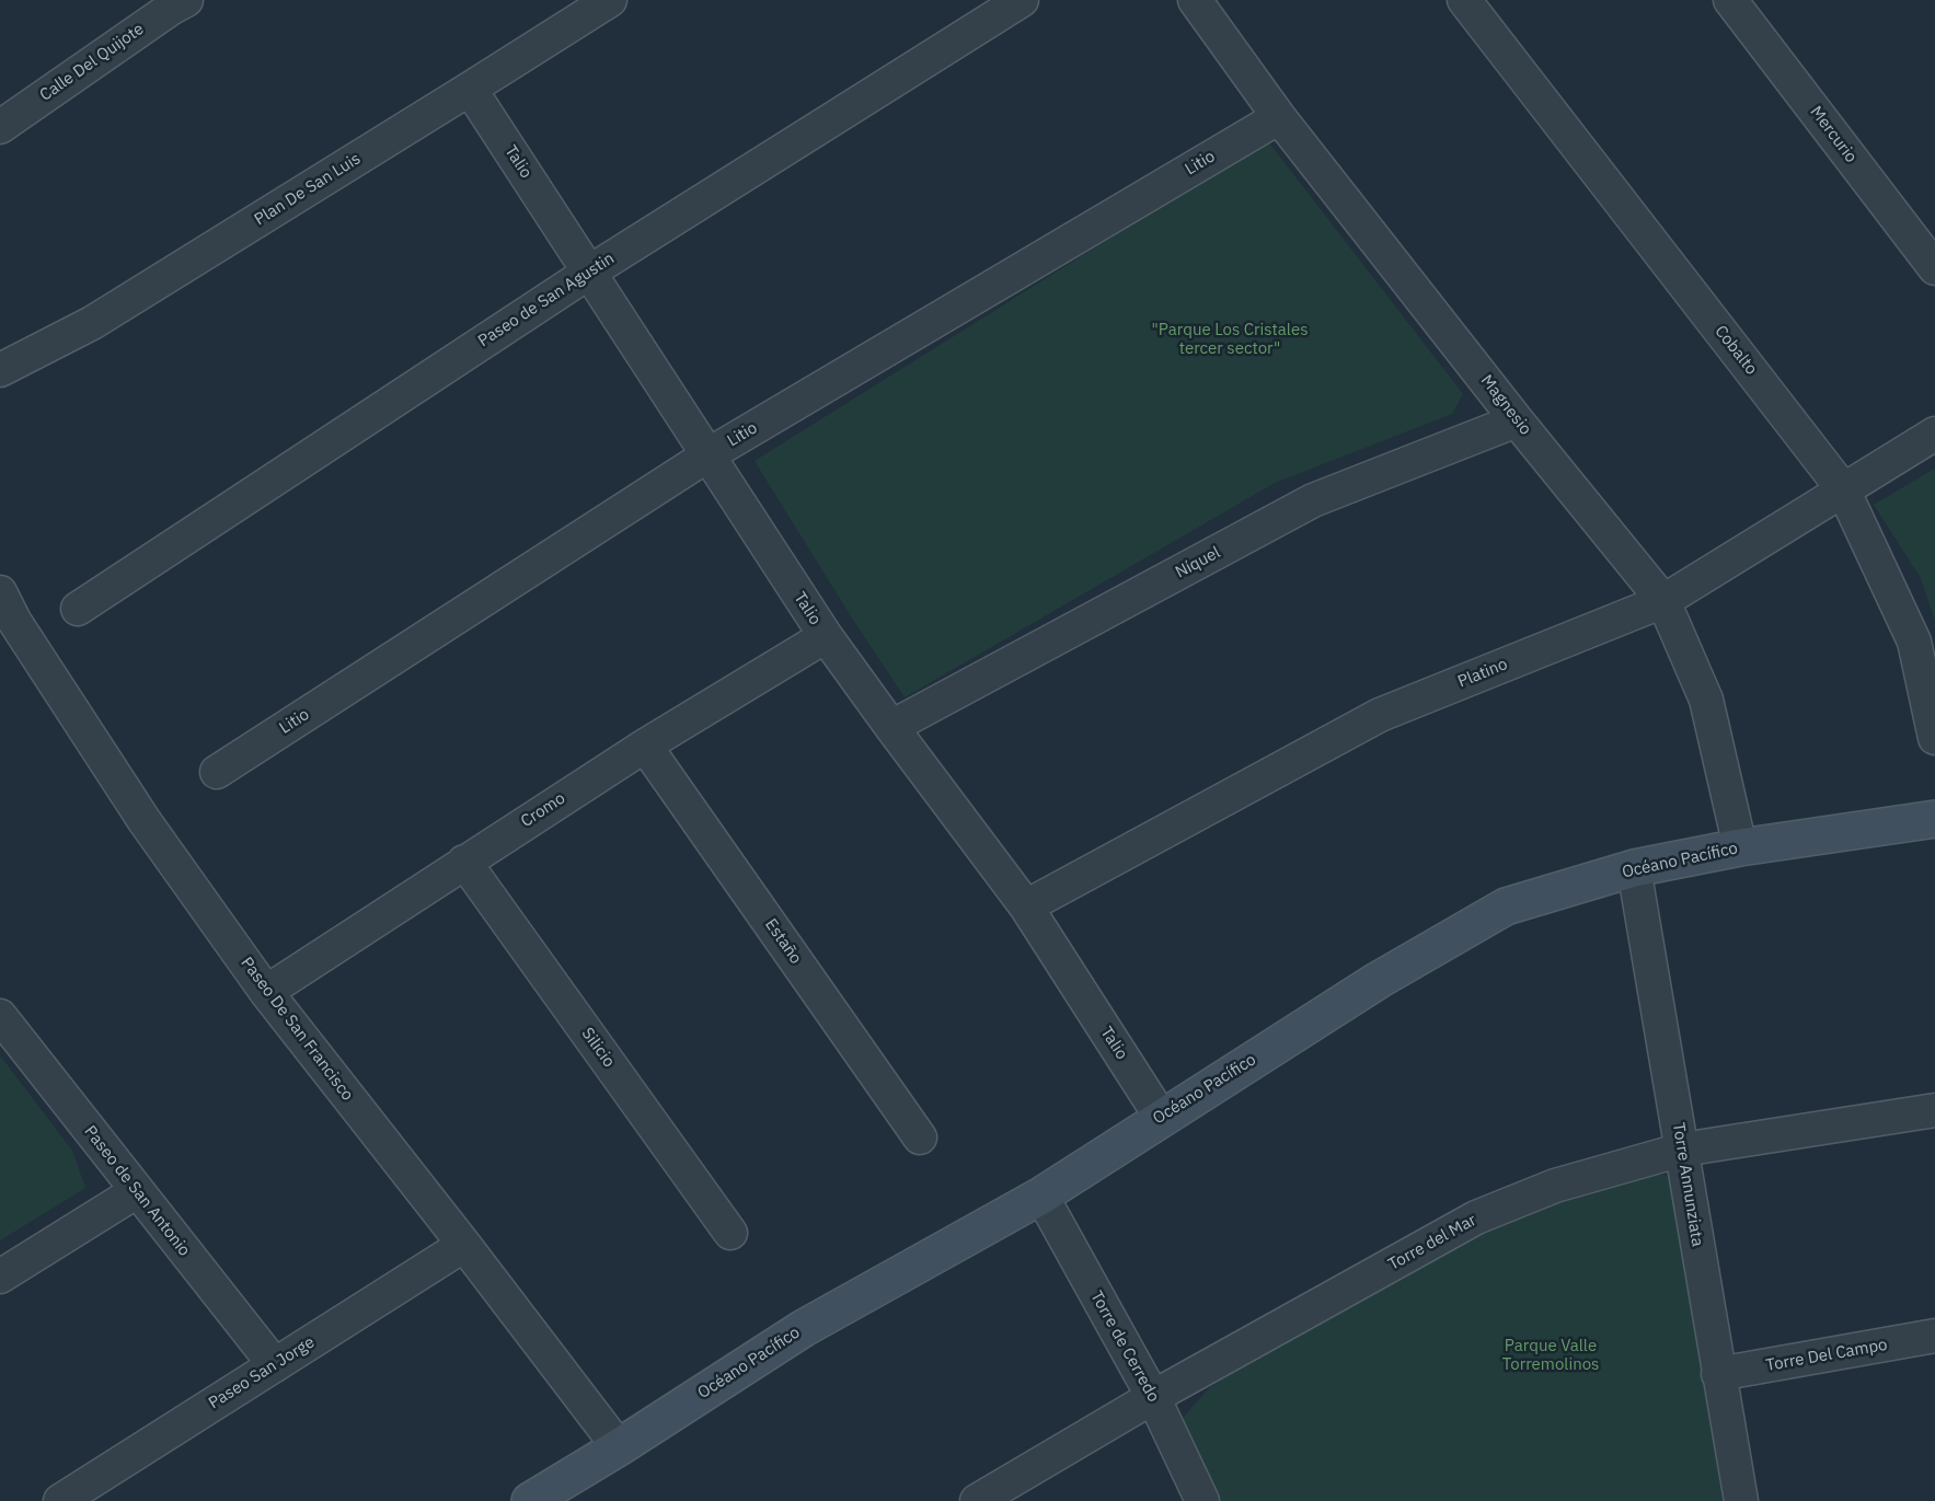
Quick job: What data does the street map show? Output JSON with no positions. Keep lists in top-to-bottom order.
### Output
{
  "streets": {
    "street": [
      "Calle Del Quijote",
      "Mercurio",
      "Talio",
      "Litio",
      "Plan De San Luis",
      "Paseo de San Agustin",
      "Cobalto",
      "Magnesio",
      "Níquel",
      "Platino",
      "Cromo",
      "Océano Pacífico",
      "Estaño",
      "Paseo De San Francisco",
      "Silicio",
      "Torre Annunziata",
      "Paseo de San Antonio",
      "Torre del Mar",
      "Torre de Cerredo",
      "Torre Del Campo",
      "Paseo San Jorge"
    ]
  },
  "crossings": [
    ["Talio", "Litio"],
    ["Talio", "Plan De San Luis"],
    ["Talio", "Paseo de San Agustin"],
    ["Talio", "Níquel"],
    ["Talio", "Platino"],
    ["Talio", "Cromo"],
    ["Talio", "Océano Pacífico"],
    ["Litio", "Magnesio"],
    ["Cobalto", "Platino"],
    ["Magnesio", "Níquel"],
    ["Magnesio", "Platino"],
    ["Magnesio", "Océano Pacífico"],
    ["Cromo", "Estaño"],
    ["Cromo", "Paseo De San Francisco"],
    ["Cromo", "Silicio"],
    ["Océano Pacífico", "Paseo De San Francisco"],
    ["Océano Pacífico", "Torre Annunziata"],
    ["Océano Pacífico", "Torre de Cerredo"],
    ["Paseo De San Francisco", "Paseo San Jorge"],
    ["Torre Annunziata", "Torre del Mar"],
    ["Torre Annunziata", "Torre Del Campo"],
    ["Paseo de San Antonio", "Paseo San Jorge"],
    ["Torre del Mar", "Torre de Cerredo"]
  ],
  "parks": ["\"Parque Los Cristales tercer sector\"", "Parque Valle Torremolinos"]
}
